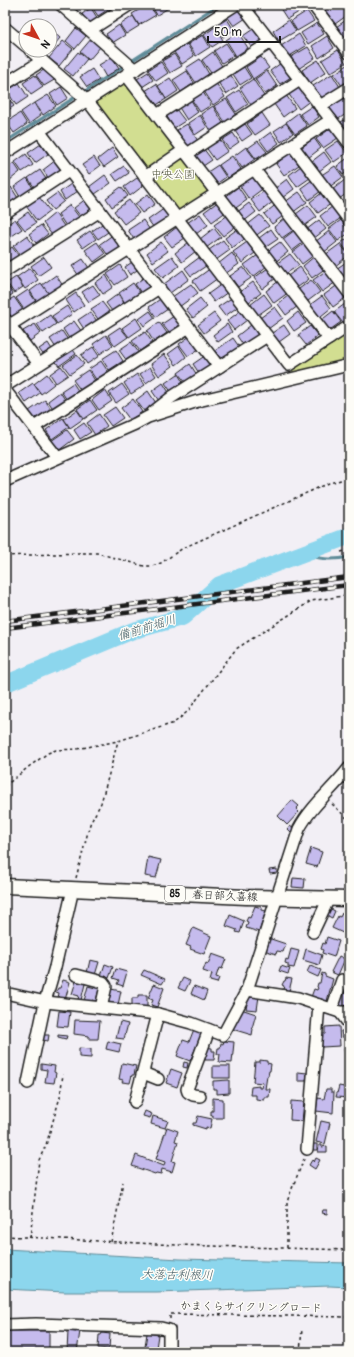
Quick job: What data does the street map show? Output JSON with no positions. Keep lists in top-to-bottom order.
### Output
{
  "streets": {
    "main road": ["85", "春日部久喜線"],
    "path": ["かまくらサイクリングロード"]
  },
  "water": ["備前前堀川", "大落古利根川"],
  "parks": ["中央公園"],
  "scale_bar": "50 m",
  "north": "bottom right"
}
